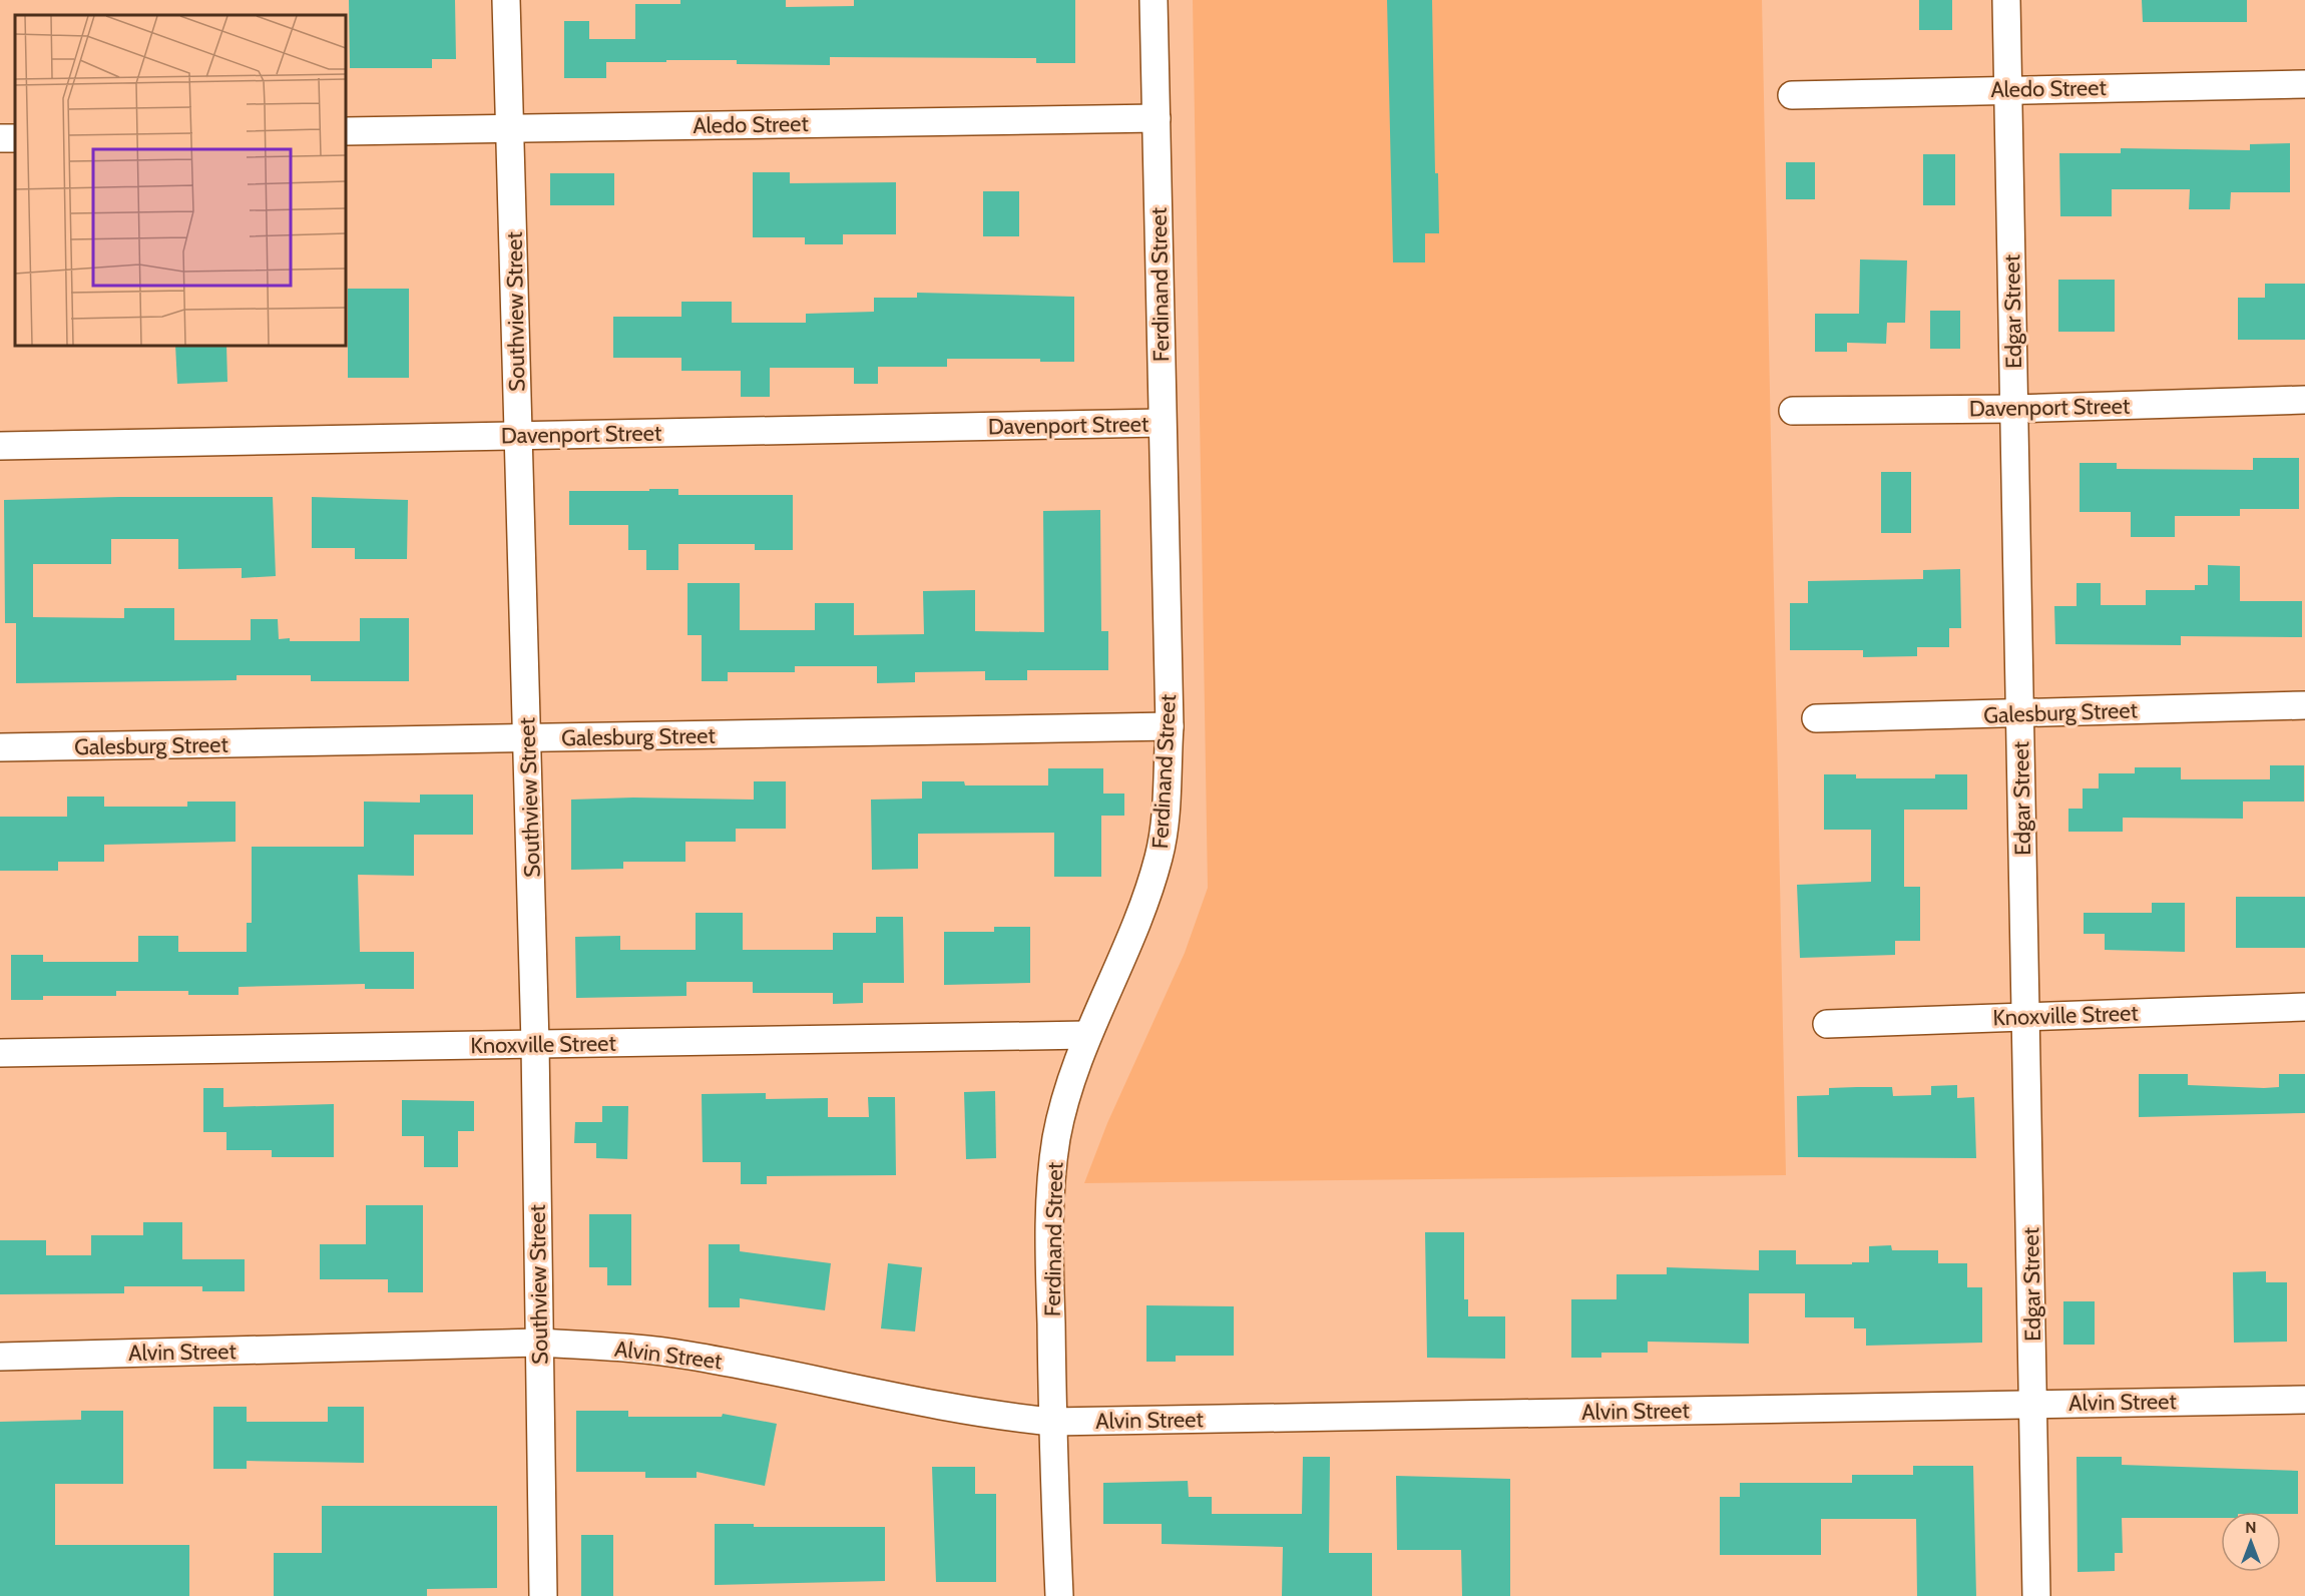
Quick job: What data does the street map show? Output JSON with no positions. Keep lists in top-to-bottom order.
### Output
{
  "streets": {
    "street": [
      "Aledo Street",
      "Ferdinand Street",
      "Southview Street",
      "Edgar Street",
      "Davenport Street",
      "Galesburg Street",
      "Knoxville Street",
      "Alvin Street"
    ]
  },
  "crossings": [
    ["Aledo Street", "Ferdinand Street"],
    ["Aledo Street", "Southview Street"],
    ["Aledo Street", "Edgar Street"],
    ["Ferdinand Street", "Davenport Street"],
    ["Ferdinand Street", "Galesburg Street"],
    ["Ferdinand Street", "Knoxville Street"],
    ["Ferdinand Street", "Alvin Street"],
    ["Southview Street", "Davenport Street"],
    ["Southview Street", "Galesburg Street"],
    ["Southview Street", "Knoxville Street"],
    ["Southview Street", "Alvin Street"],
    ["Edgar Street", "Davenport Street"],
    ["Edgar Street", "Galesburg Street"],
    ["Edgar Street", "Knoxville Street"],
    ["Edgar Street", "Alvin Street"]
  ],
  "north": "top"
}
